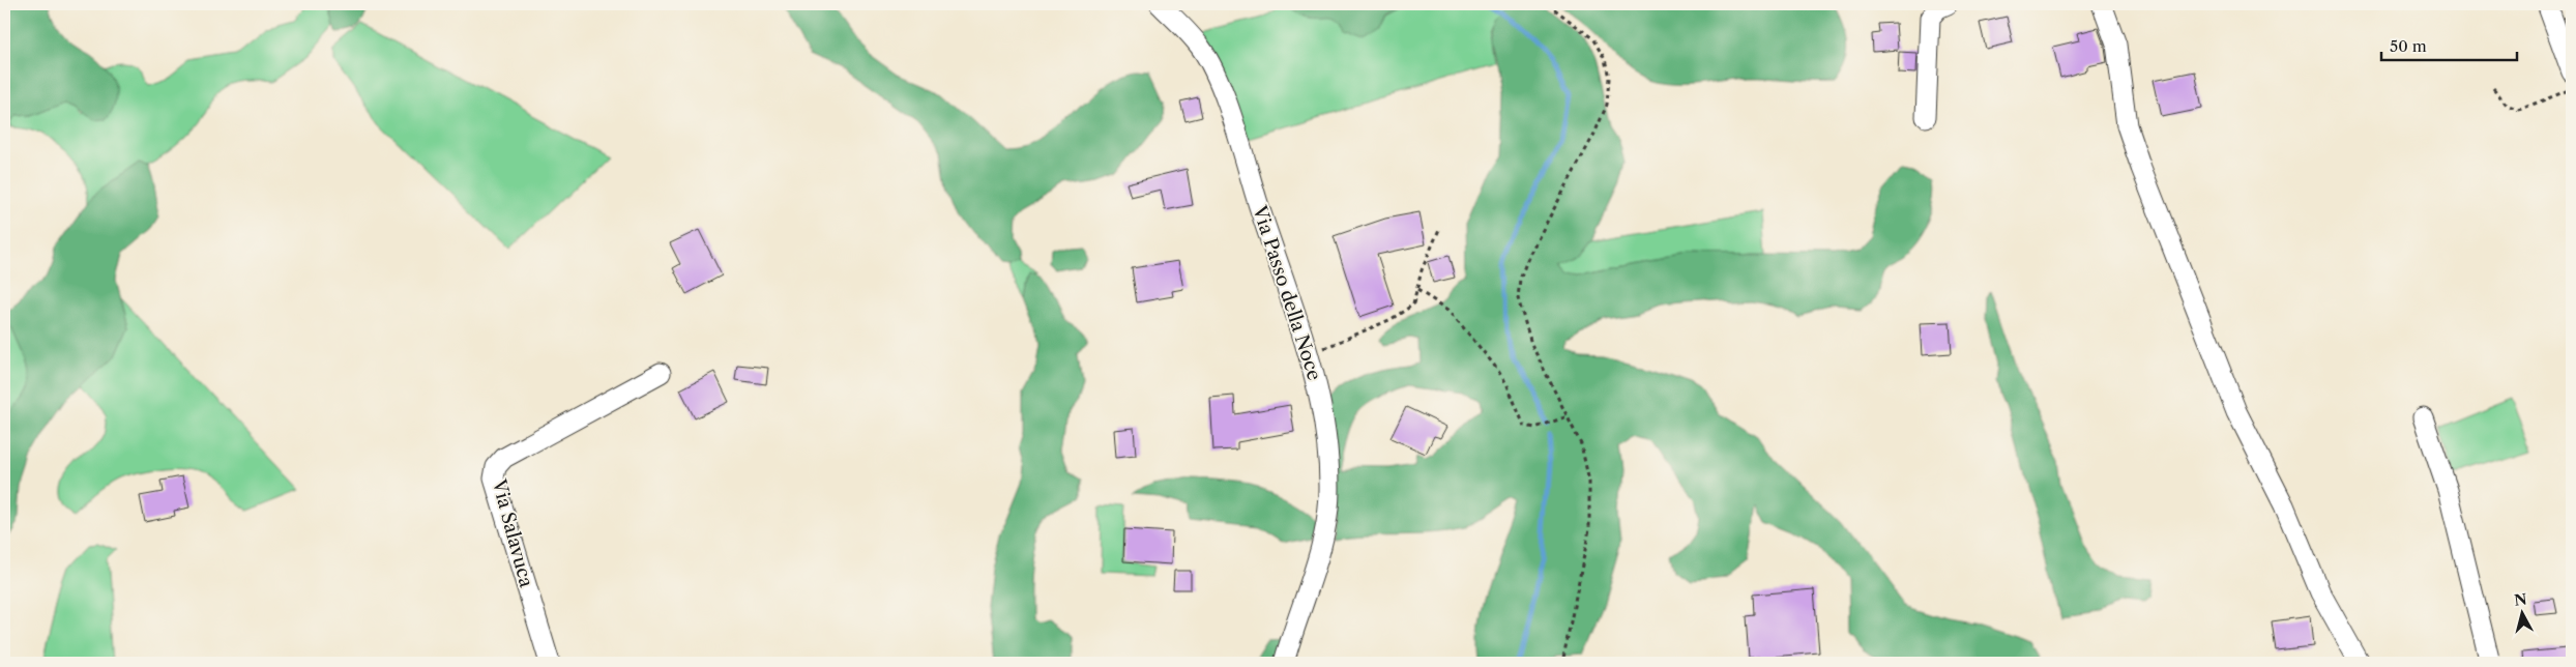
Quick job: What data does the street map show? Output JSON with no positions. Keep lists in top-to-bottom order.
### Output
{
  "streets": {
    "street": ["Via Passo della Noce", "Via Salavuca"]
  },
  "scale_bar": "50 m",
  "north": "top"
}
